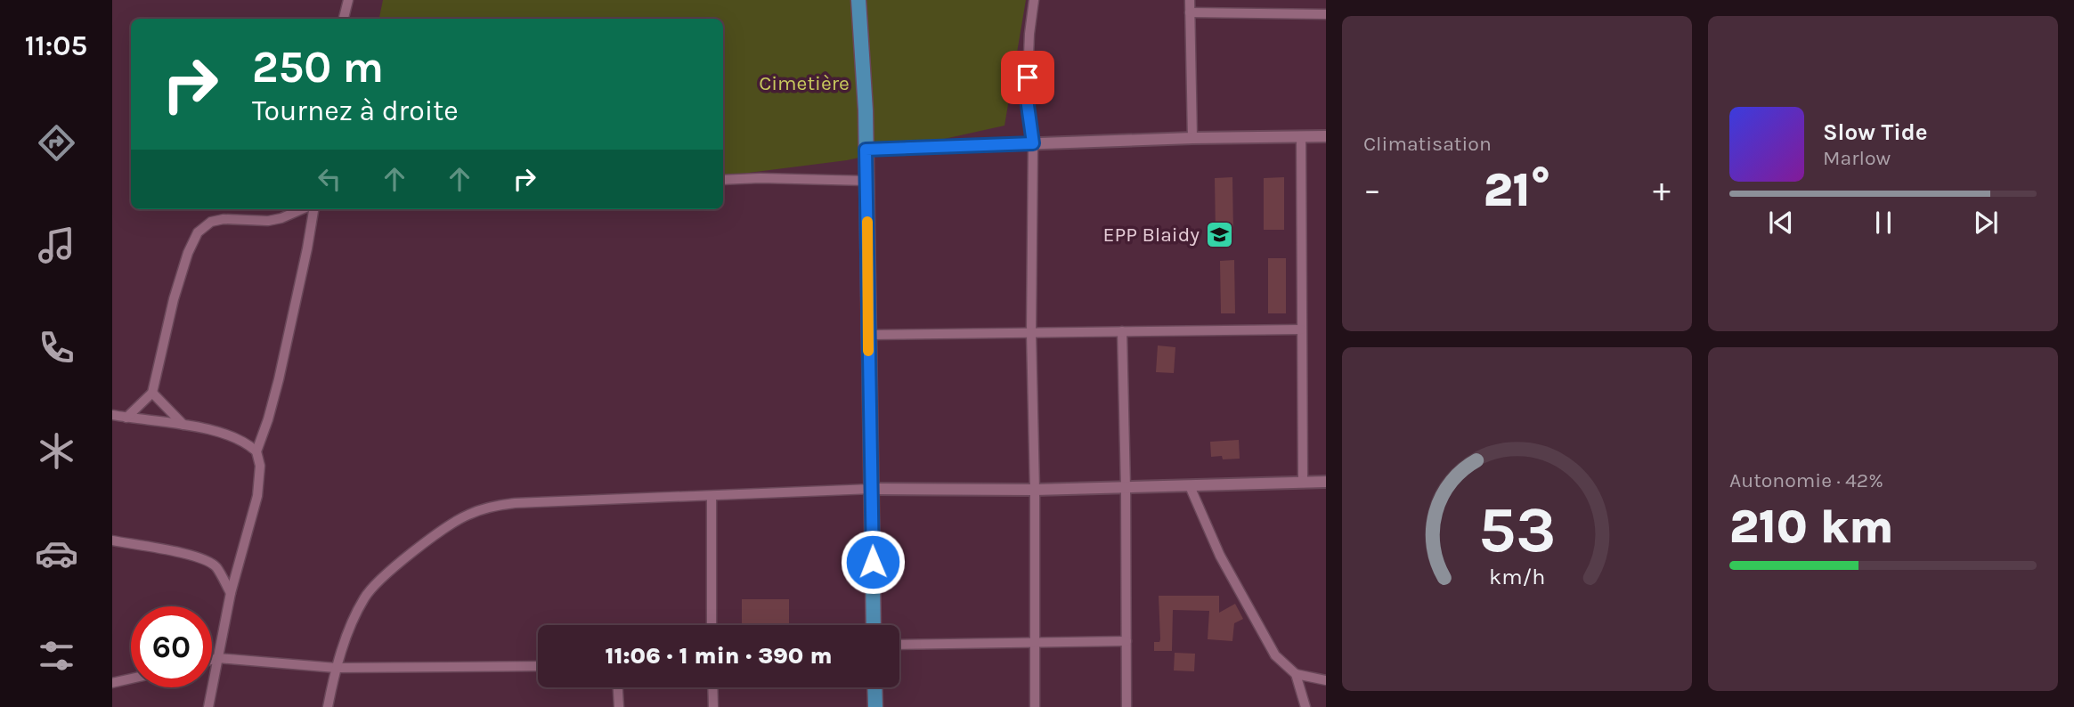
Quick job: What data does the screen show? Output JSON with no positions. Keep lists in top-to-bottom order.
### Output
{
  "parks": ["Cimetière"],
  "places": {
    "school or university": ["EPP Blaidy"]
  },
  "page": {
    "tabs": "11:05",
    "tile": [
      "Climatisation",
      ["Autonomie · 42%", "210 km"]
    ],
    "turn": ["250 m", "Tournez à droite"],
    "song": ["Slow Tide", "Marlow"],
    "heat": ["−", "21°", "+"],
    "limit": "60",
    "trip": "11:06 · 1 min · 390 m",
    "gauge": ["53", "km/h"]
  }
}
